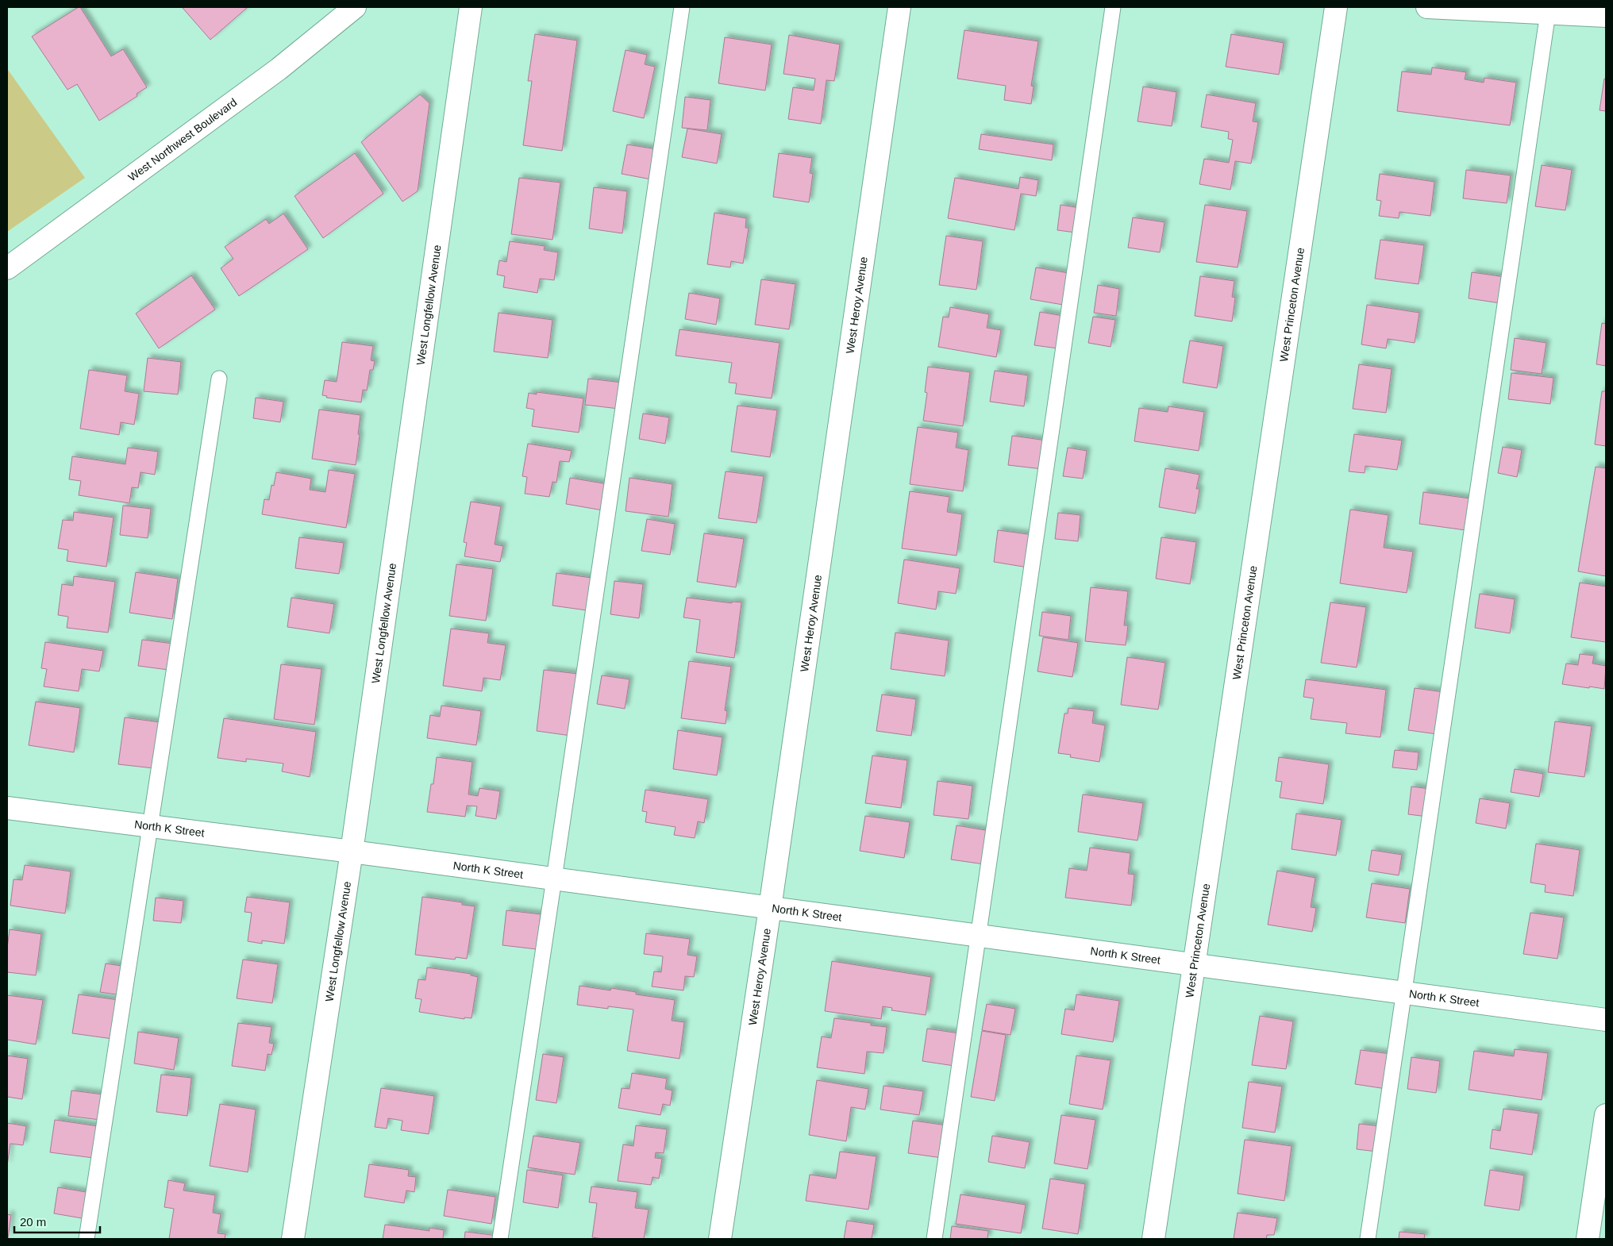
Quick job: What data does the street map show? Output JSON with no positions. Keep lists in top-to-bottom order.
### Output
{
  "streets": {
    "street": [
      "West Northwest Boulevard",
      "West Longfellow Avenue",
      "West Heroy Avenue",
      "West Princeton Avenue",
      "North K Street"
    ]
  },
  "crossings": [
    ["West Longfellow Avenue", "North K Street"],
    ["West Heroy Avenue", "North K Street"],
    ["West Princeton Avenue", "North K Street"]
  ],
  "scale_bar": "20 m"
}
